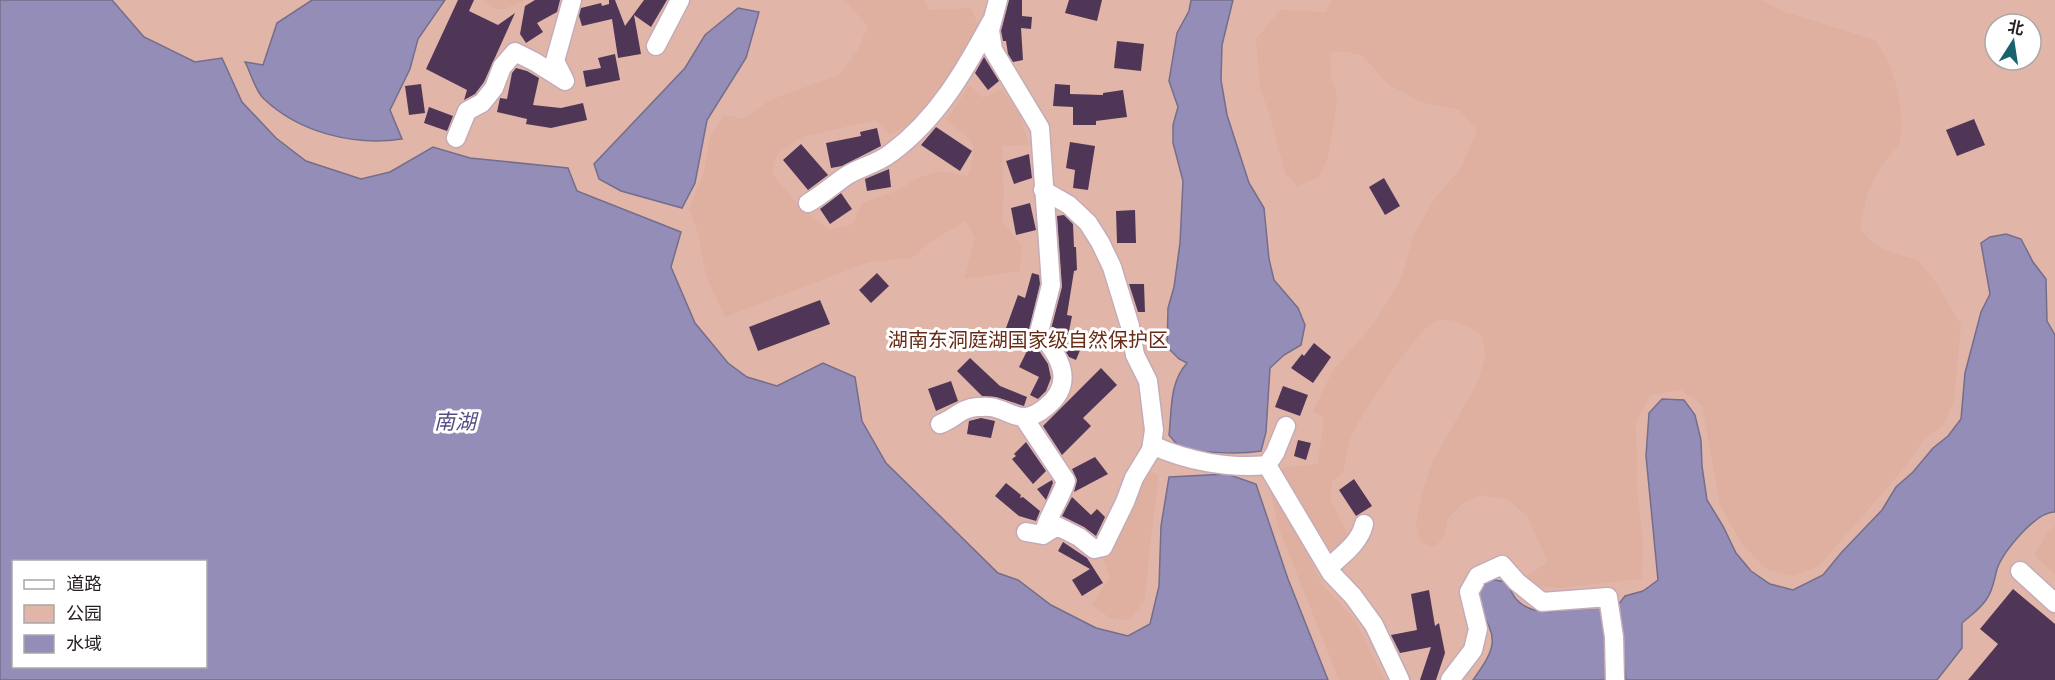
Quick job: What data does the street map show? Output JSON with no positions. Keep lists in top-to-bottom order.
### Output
{
  "water": ["南湖"],
  "parks": ["湖南东洞庭湖国家级自然保护区"],
  "legend": ["道路", "公园", "水域"],
  "north": "top"
}
